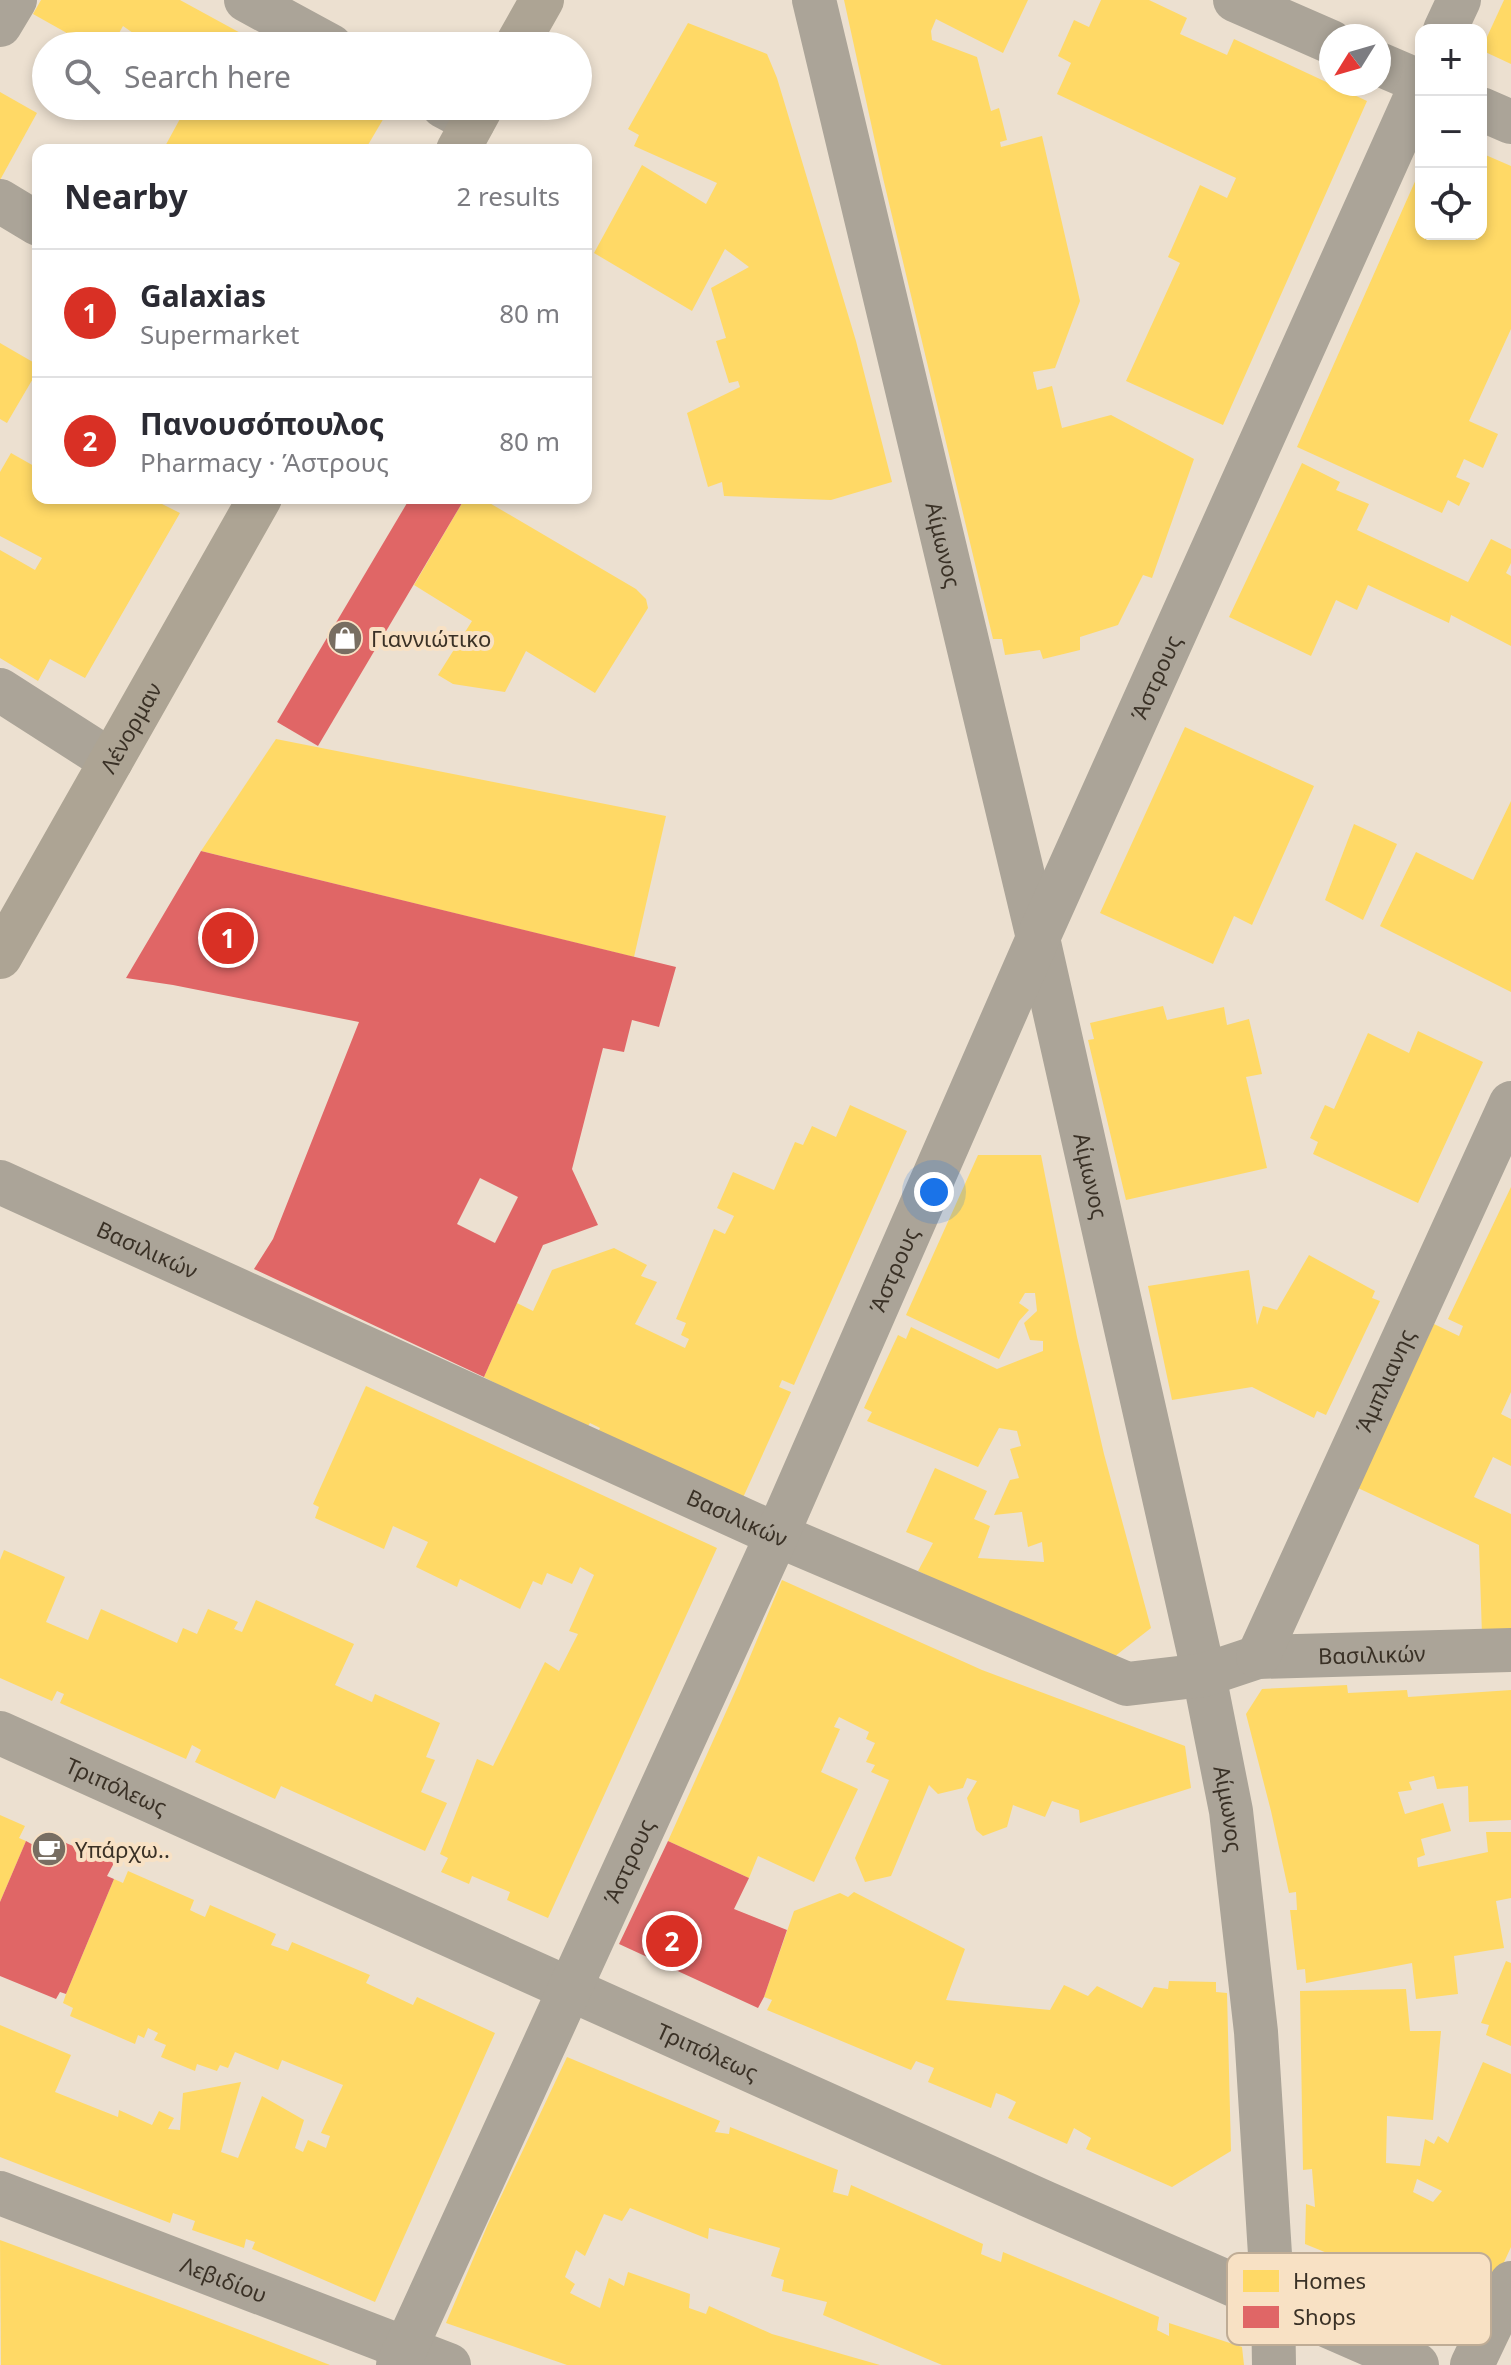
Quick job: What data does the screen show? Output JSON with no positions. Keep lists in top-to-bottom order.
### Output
{
  "streets": {
    "main road": ["Λένορμαν"],
    "street": [
      "Αίμωνος",
      "Άστρους",
      "Βασιλικών",
      "Άμπλιανης",
      "Τριπόλεως",
      "Λεβιδίου"
    ]
  },
  "crossings": [
    ["Αίμωνος", "Άστρους"],
    ["Αίμωνος", "Βασιλικών"],
    ["Άστρους", "Βασιλικών"],
    ["Άστρους", "Τριπόλεως"],
    ["Άστρους", "Λεβιδίου"],
    ["Βασιλικών", "Άμπλιανης"]
  ],
  "places": {
    "shop": ["Γιαννιώτικο"],
    "cafe": ["Υπάρχω.."]
  },
  "legend": ["Homes", "Shops"],
  "north": "bottom left",
  "page": {
    "map_buttons": ["+", "−"],
    "search": "Search here",
    "heading": ["Nearby", "2 results"],
    "list": [
      {
        "mark": "1",
        "name": "Galaxias",
        "note": "Supermarket",
        "value": "80 m"
      },
      {
        "mark": "2",
        "name": "Πανουσόπουλος",
        "note": "Pharmacy · Άστρους",
        "value": "80 m"
      }
    ],
    "pins": ["1", "2"]
  }
}
